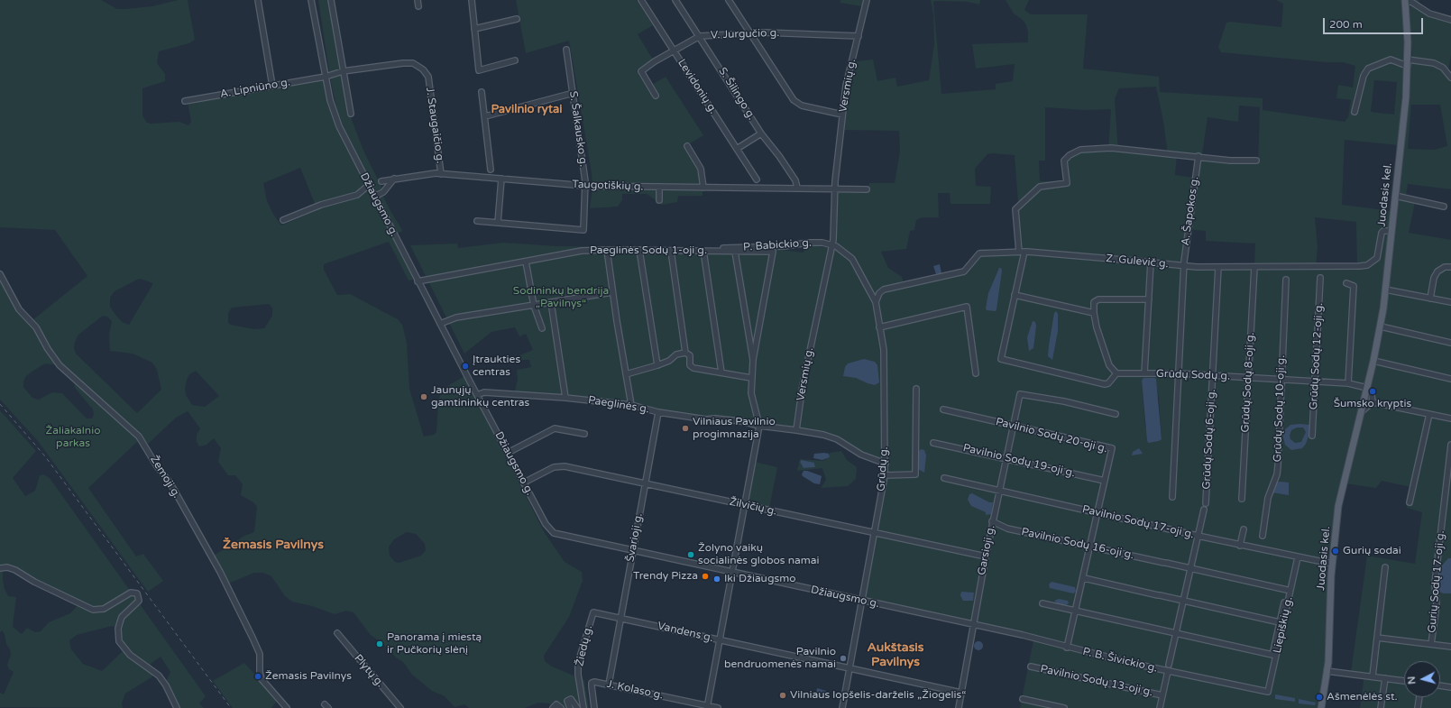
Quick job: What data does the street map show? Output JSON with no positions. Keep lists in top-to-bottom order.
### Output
{
  "streets": {
    "main road": ["Juodasis kel."],
    "street": [
      "V. Jurgučio g.",
      "Versmių g.",
      "Levidonių g.",
      "A. Lipniūno g.",
      "S. Šilingo g.",
      "J. Staugaičio g.",
      "S. Šalkausko g.",
      "Taugotiškių g.",
      "Džiaugsmo g.",
      "A. Šapokos g.",
      "P. Babickio g.",
      "Paeglinės Sodų 1-oji g.",
      "Z. Gulevič g.",
      "Grūdų Sodų 12-oji g.",
      "Grūdų Sodų g.",
      "Grūdų Sodų 8-oji g.",
      "Paeglinės g.",
      "Grūdų Sodų 10-oji g.",
      "Pavilnio Sodų 20-oji g.",
      "Grūdų Sodų 6-oji g.",
      "Pavilnio Sodų 19-oji g.",
      "Grūdų g.",
      "Žemoji g.",
      "Žilvičių g.",
      "Pavilnio Sodų 17-oji g.",
      "Švarioji g.",
      "Pavilnio Sodų 16-oji g.",
      "Garsioji g.",
      "Gurių Sodų 17-oji g.",
      "Liepiškių g.",
      "Vandens g.",
      "Žiedų g.",
      "P. B. Šivickio g.",
      "Plytų g.",
      "Pavilnio Sodų 13-oji g.",
      "J. Kolaso g."
    ]
  },
  "crossings": [
    ["V. Jurgučio g.", "Versmių g."],
    ["V. Jurgučio g.", "Levidonių g."],
    ["V. Jurgučio g.", "S. Šilingo g."],
    ["Versmių g.", "Taugotiškių g."],
    ["Versmių g.", "P. Babickio g."],
    ["Versmių g.", "Grūdų g."],
    ["A. Lipniūno g.", "J. Staugaičio g."],
    ["A. Lipniūno g.", "Džiaugsmo g."],
    ["S. Šilingo g.", "Taugotiškių g."],
    ["J. Staugaičio g.", "Taugotiškių g."],
    ["S. Šalkausko g.", "Taugotiškių g."],
    ["Juodasis kel.", "Z. Gulevič g."],
    ["Juodasis kel.", "Grūdų Sodų g."],
    ["Juodasis kel.", "Pavilnio Sodų 17-oji g."],
    ["Džiaugsmo g.", "Paeglinės Sodų 1-oji g."],
    ["Džiaugsmo g.", "Paeglinės g."],
    ["Džiaugsmo g.", "Grūdų g."],
    ["Džiaugsmo g.", "Žilvičių g."],
    ["Džiaugsmo g.", "Švarioji g."],
    ["Džiaugsmo g.", "Garsioji g."],
    ["Džiaugsmo g.", "P. B. Šivickio g."],
    ["A. Šapokos g.", "Z. Gulevič g."],
    ["A. Šapokos g.", "Grūdų Sodų g."],
    ["P. Babickio g.", "Grūdų g."],
    ["Z. Gulevič g.", "Grūdų Sodų 8-oji g."],
    ["Z. Gulevič g.", "Grūdų Sodų 6-oji g."],
    ["Z. Gulevič g.", "Grūdų g."],
    ["Grūdų Sodų 12-oji g.", "Grūdų Sodų g."],
    ["Grūdų Sodų g.", "Grūdų Sodų 8-oji g."],
    ["Grūdų Sodų g.", "Grūdų Sodų 10-oji g."],
    ["Grūdų Sodų g.", "Grūdų Sodų 6-oji g."],
    ["Paeglinės g.", "Švarioji g."],
    ["Pavilnio Sodų 20-oji g.", "Pavilnio Sodų 19-oji g."],
    ["Pavilnio Sodų 20-oji g.", "Pavilnio Sodų 17-oji g."],
    ["Pavilnio Sodų 20-oji g.", "Pavilnio Sodų 16-oji g."],
    ["Pavilnio Sodų 20-oji g.", "Garsioji g."],
    ["Pavilnio Sodų 20-oji g.", "P. B. Šivickio g."],
    ["Pavilnio Sodų 19-oji g.", "Garsioji g."],
    ["Grūdų g.", "Žilvičių g."],
    ["Grūdų g.", "Vandens g."],
    ["Žilvičių g.", "Švarioji g."],
    ["Žilvičių g.", "Garsioji g."],
    ["Pavilnio Sodų 17-oji g.", "Garsioji g."],
    ["Pavilnio Sodų 17-oji g.", "Liepiškių g."],
    ["Švarioji g.", "Vandens g."],
    ["Švarioji g.", "J. Kolaso g."],
    ["Pavilnio Sodų 16-oji g.", "Garsioji g."],
    ["Garsioji g.", "Vandens g."],
    ["Garsioji g.", "P. B. Šivickio g."],
    ["Liepiškių g.", "P. B. Šivickio g."],
    ["Vandens g.", "Žiedų g."]
  ],
  "districts": ["Pavilnio rytai", "Žemasis Pavilnys", "Aukštasis Pavilnys"],
  "parks": ["Sodininkų bendrija „Pavilnys“", "Žaliakalnio parkas"],
  "places": [
    "Įtraukties centras",
    "Šumsko kryptis",
    "Jaunųjų gamtininkų centras",
    "Vilniaus Pavilnio progimnazija",
    "Gurių sodai",
    "Žolyno vaikų socialinės globos namai",
    "Trendy Pizza",
    "Iki Džiaugsmo",
    "Panorama į miestą ir Pučkorių slėnį",
    "Pavilnio bendruomenės namai",
    "Žemasis Pavilnys",
    "Vilniaus lopšelis-darželis „Žiogelis“",
    "Ašmenėlės st."
  ],
  "scale_bar": "200 m",
  "north": "left"
}
